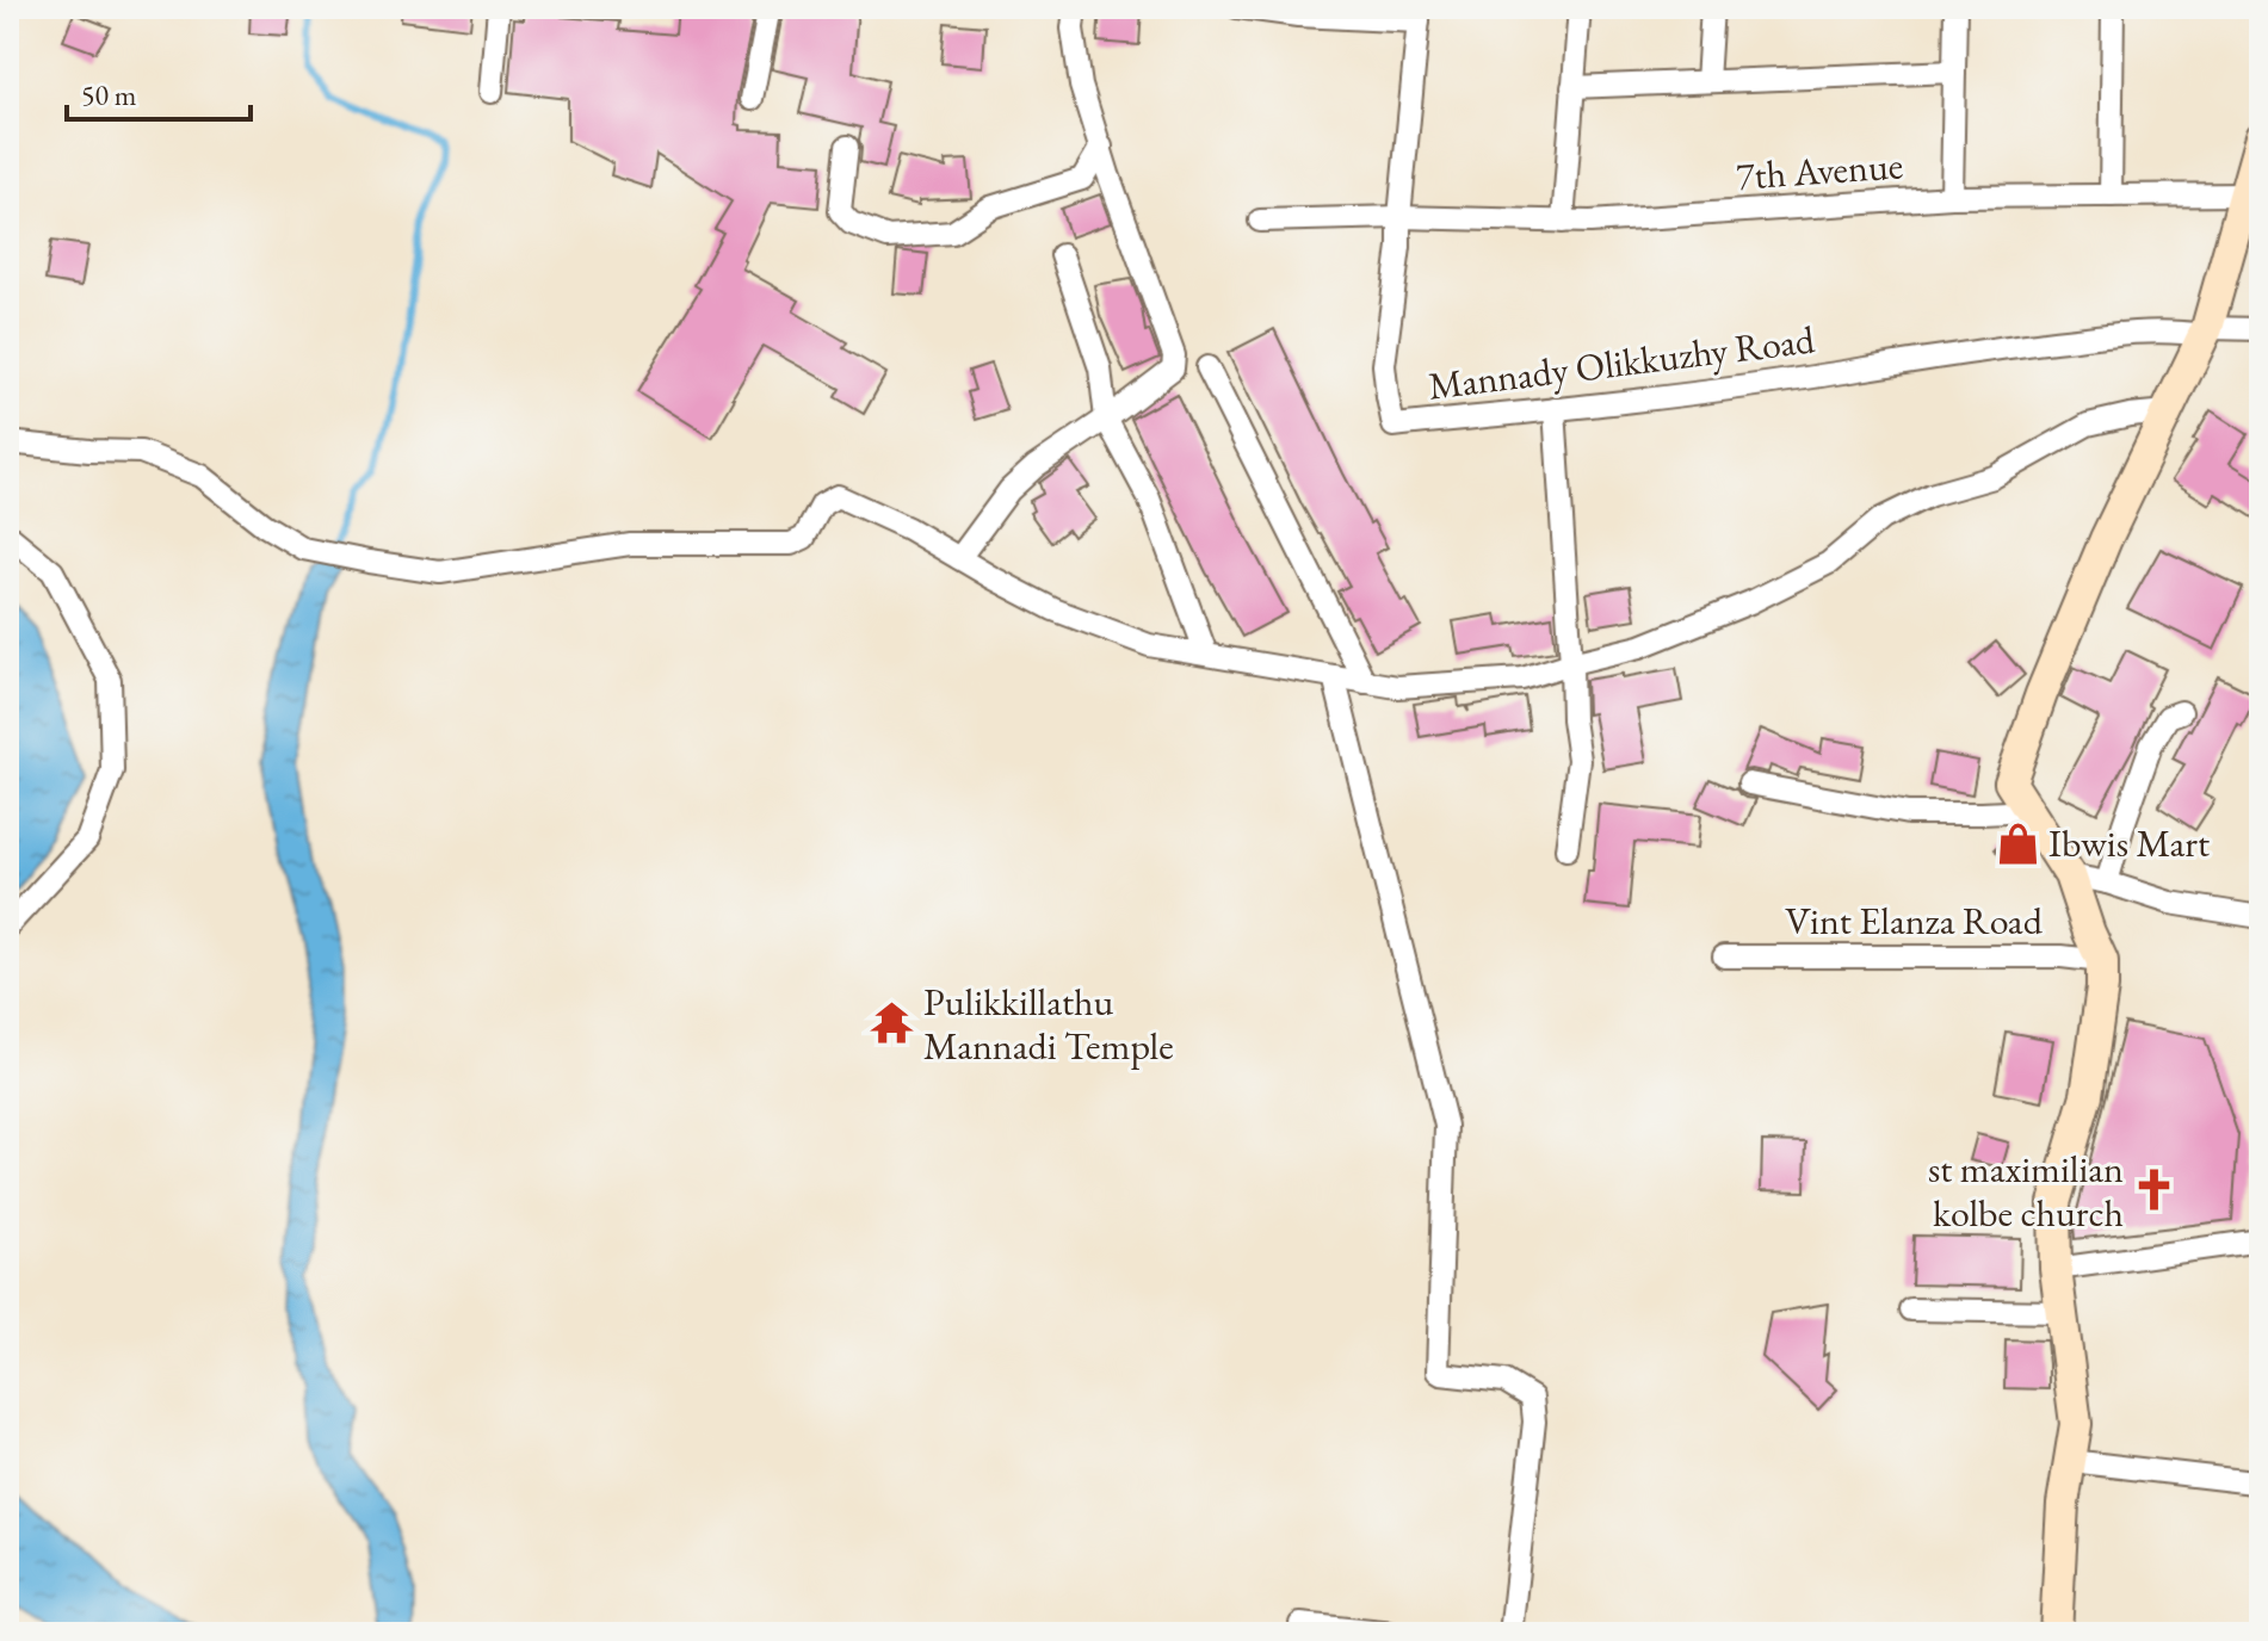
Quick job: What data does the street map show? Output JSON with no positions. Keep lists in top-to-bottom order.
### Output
{
  "streets": {
    "street": ["7th Avenue", "Mannady Olikkuzhy Road", "Vint Elanza Road"]
  },
  "crossings": [
    ["7th Avenue", "Mannady Olikkuzhy Road"]
  ],
  "places": {
    "shop": ["Ibwis Mart"],
    "temple": ["Pulikkillathu Mannadi Temple"],
    "church": ["st maximilian kolbe church"]
  },
  "scale_bar": "50 m"
}
